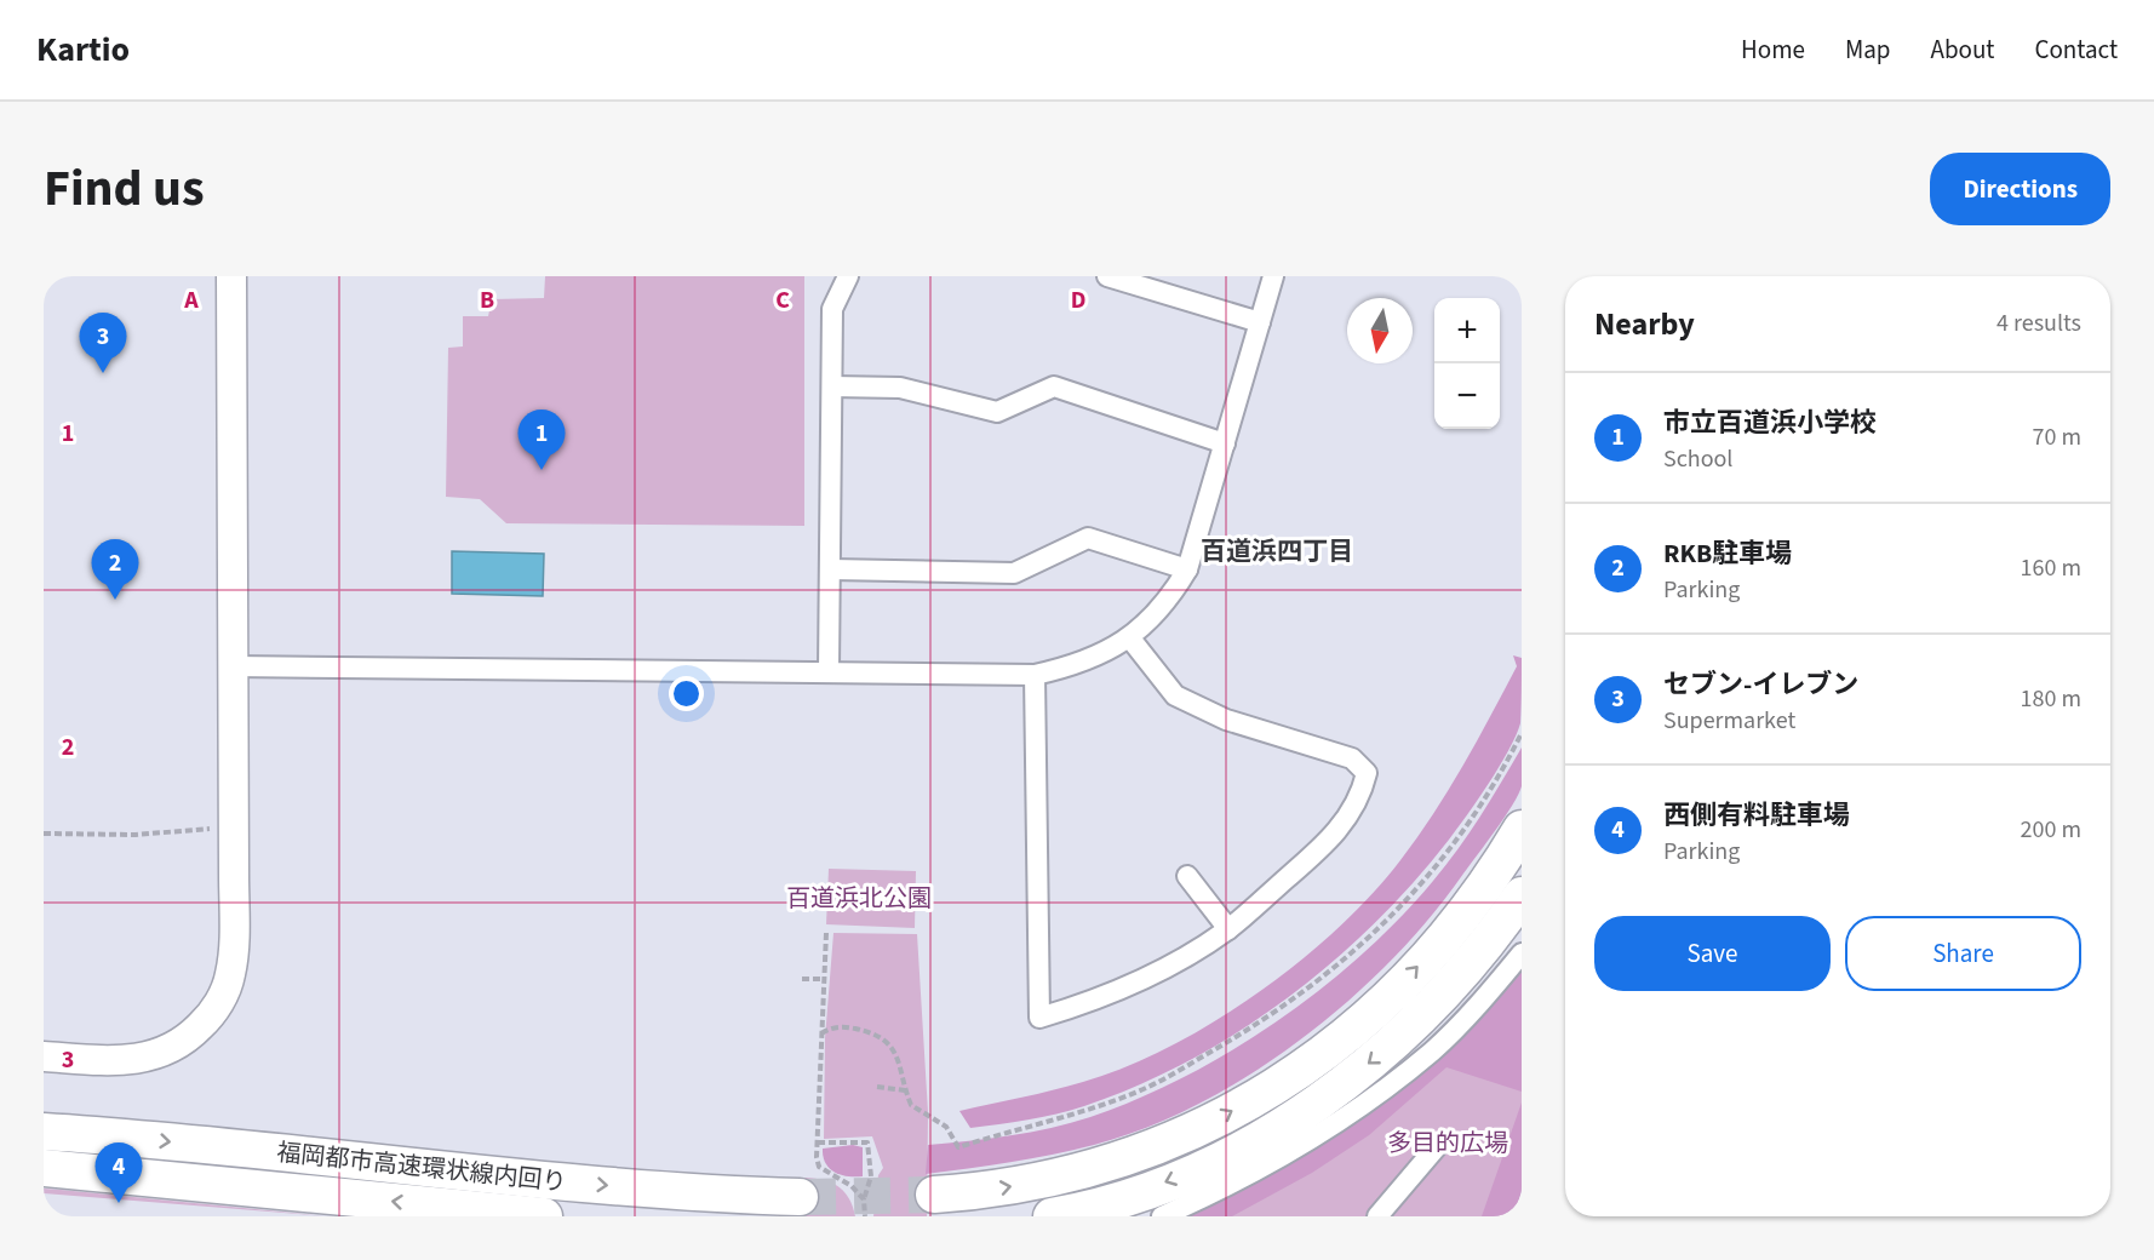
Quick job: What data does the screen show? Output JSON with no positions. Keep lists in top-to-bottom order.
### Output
{
  "streets": {
    "highway": ["福岡都市高速環状線内回り"]
  },
  "districts": ["百道浜四丁目"],
  "parks": ["百道浜北公園", "多目的広場"],
  "north": "bottom",
  "page": {
    "header": "Kartio",
    "nav": [
      "Home",
      "Map",
      "About",
      "Contact"
    ],
    "title": "Find us",
    "buttons": [
      "Directions",
      ["Save", "Share"]
    ],
    "heading": ["Nearby", "4 results"],
    "map_buttons": ["+", "−"],
    "pins": [
      "3",
      "1",
      "2",
      "4"
    ],
    "list": [
      {
        "mark": "1",
        "name": "市立百道浜小学校",
        "note": "School",
        "value": "70 m"
      },
      {
        "mark": "2",
        "name": "RKB駐車場",
        "note": "Parking",
        "value": "160 m"
      },
      {
        "mark": "3",
        "name": "セブン-イレブン",
        "note": "Supermarket",
        "value": "180 m"
      },
      {
        "mark": "4",
        "name": "西側有料駐車場",
        "note": "Parking",
        "value": "200 m"
      }
    ]
  },
  "grid": {
    "columns": [
      "A",
      "B",
      "C",
      "D"
    ],
    "rows": ["1", "2", "3"]
  }
}
